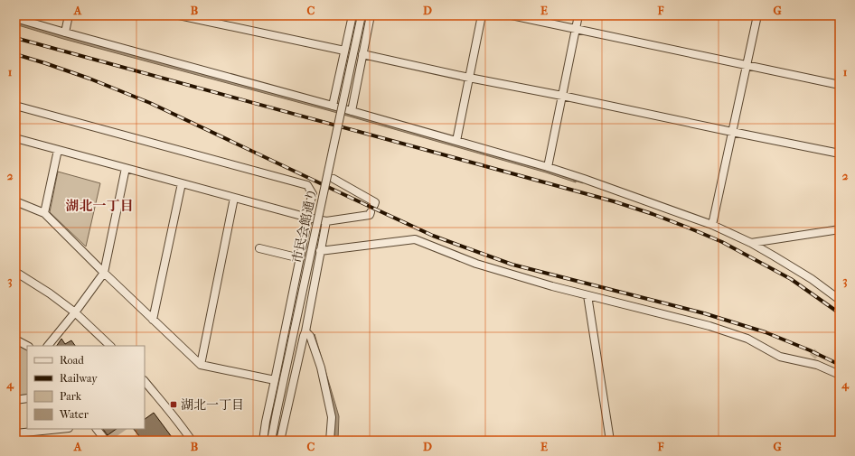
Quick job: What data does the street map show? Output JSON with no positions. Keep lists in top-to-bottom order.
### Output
{
  "streets": {
    "street": ["市民会館通り"]
  },
  "districts": ["湖北一丁目"],
  "places": {
    "transit": ["湖北一丁目"]
  },
  "legend": [
    "Road",
    "Railway",
    "Park",
    "Water"
  ],
  "grid": {
    "columns": [
      "A",
      "B",
      "C",
      "D",
      "E",
      "F",
      "G"
    ],
    "rows": [
      "1",
      "2",
      "3",
      "4"
    ]
  }
}
